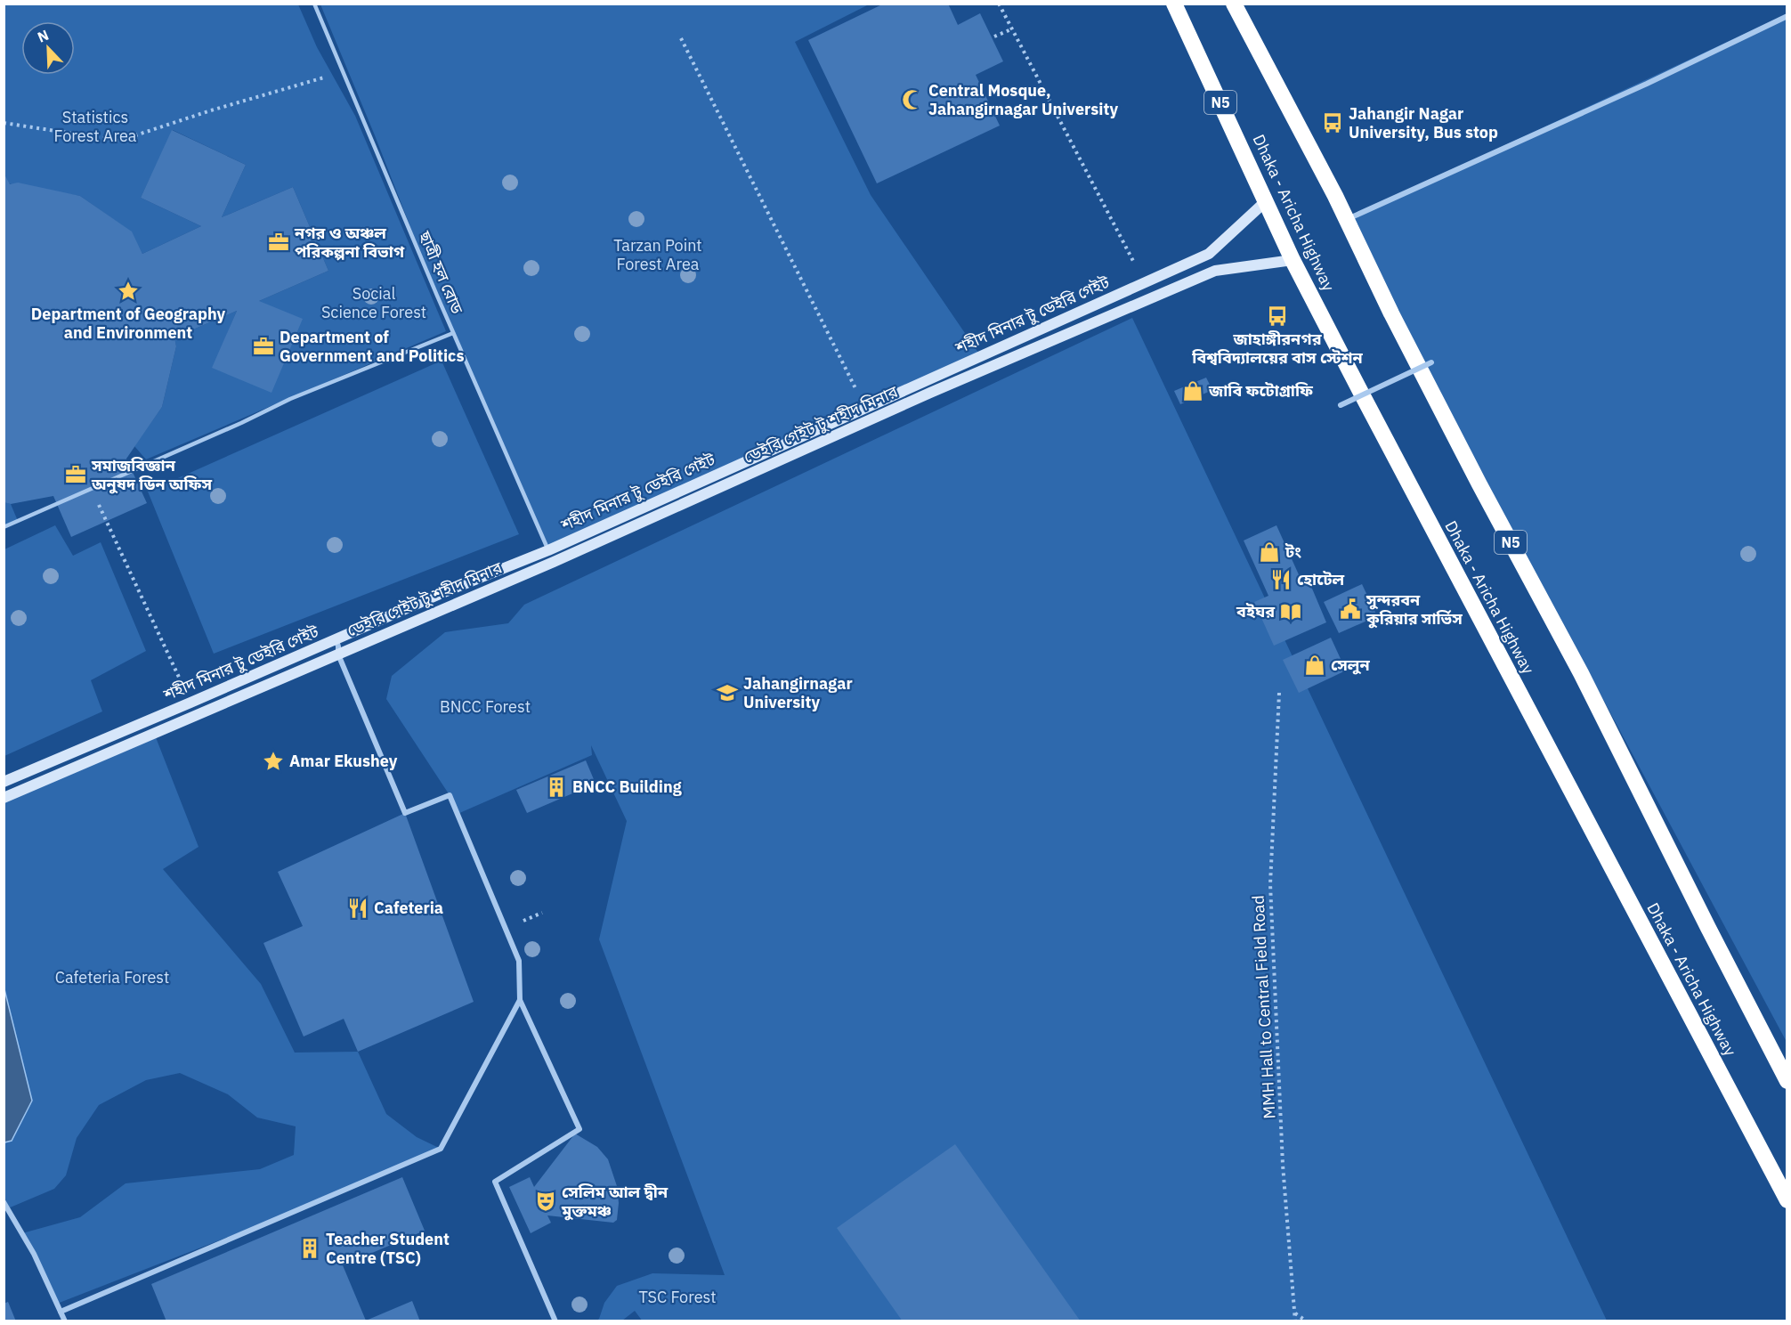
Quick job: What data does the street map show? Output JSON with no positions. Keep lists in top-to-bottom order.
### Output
{
  "streets": {
    "highway": ["N5", "Dhaka - Aricha Highway"],
    "street": ["শহীদ মিনার টু ডেইরি গেইট", "ডেইরি গেইট টু শহীদ মিনার"],
    "lane": ["ছাত্রী হল রোড"],
    "path": ["MMH Hall to Central Field Road"]
  },
  "crossings": [
    ["Dhaka - Aricha Highway", "শহীদ মিনার টু ডেইরি গেইট"],
    ["Dhaka - Aricha Highway", "ডেইরি গেইট টু শহীদ মিনার"],
    ["ছাত্রী হল রোড", "শহীদ মিনার টু ডেইরি গেইট"]
  ],
  "parks": [
    "Statistics Forest Area",
    "Tarzan Point Forest Area",
    "Social Science Forest",
    "BNCC Forest",
    "Cafeteria Forest",
    "TSC Forest"
  ],
  "places": {
    "mosque": ["Central Mosque, Jahangirnagar University"],
    "bus stop": ["Jahangir Nagar University, Bus stop", "জাহাঙ্গীরনগর বিশ্ববিদ্যালয়ের বাস স্টেশন"],
    "office": ["নগর ও অঞ্চল পরিকল্পনা বিভাগ", "Department of Government and Politics", "সমাজবিজ্ঞান অনুষদ ডিন অফিস"],
    "place": ["Department of Geography and Environment", "Amar Ekushey"],
    "shop": ["জাবি ফটোগ্রাফি", "টং", "সেলুন"],
    "restaurant": ["হোটেল", "Cafeteria"],
    "public building": ["সুন্দরবন কুরিয়ার সার্ভিস"],
    "library": ["বইঘর"],
    "school or university": ["Jahangirnagar University"],
    "building": ["BNCC Building", "Teacher Student Centre (TSC)"],
    "theatre": ["সেলিম আল দ্বীন মুক্তমঞ্চ"]
  },
  "north": "top left"
}
